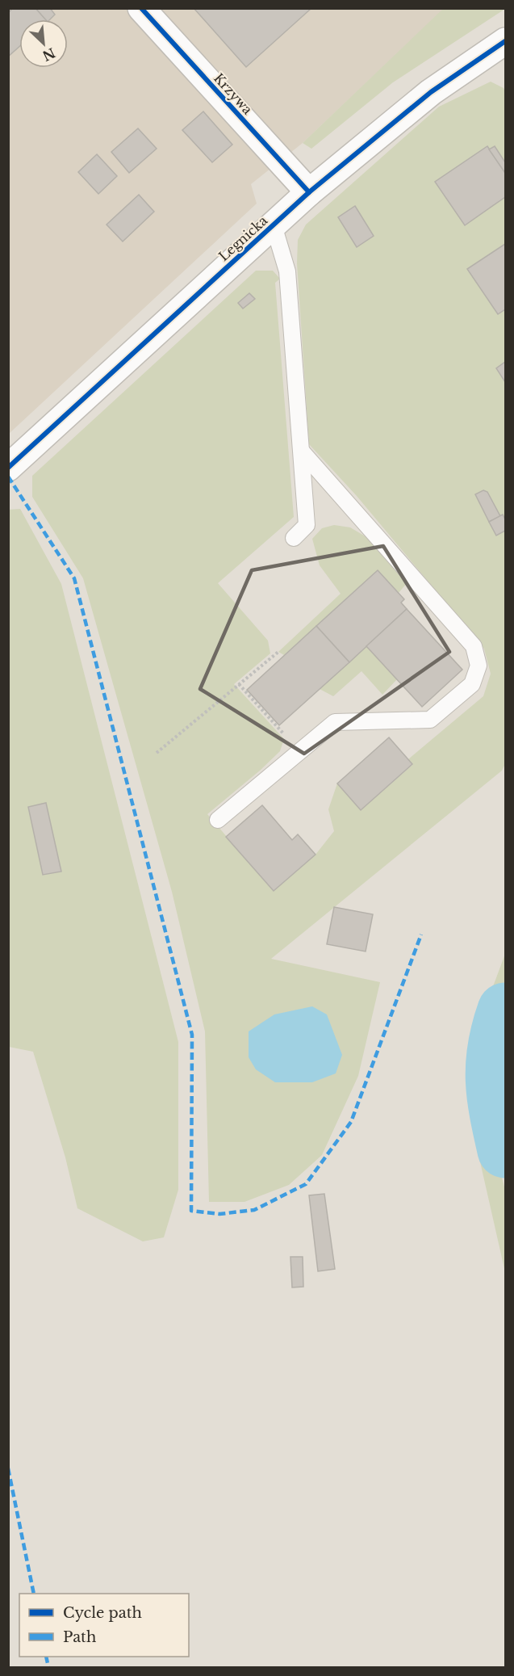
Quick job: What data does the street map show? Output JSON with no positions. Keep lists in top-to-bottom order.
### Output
{
  "streets": {
    "street": ["Krzywa", "Legnicka"]
  },
  "crossings": [
    ["Krzywa", "Legnicka"]
  ],
  "legend": ["Cycle path", "Path"],
  "north": "bottom right"
}
